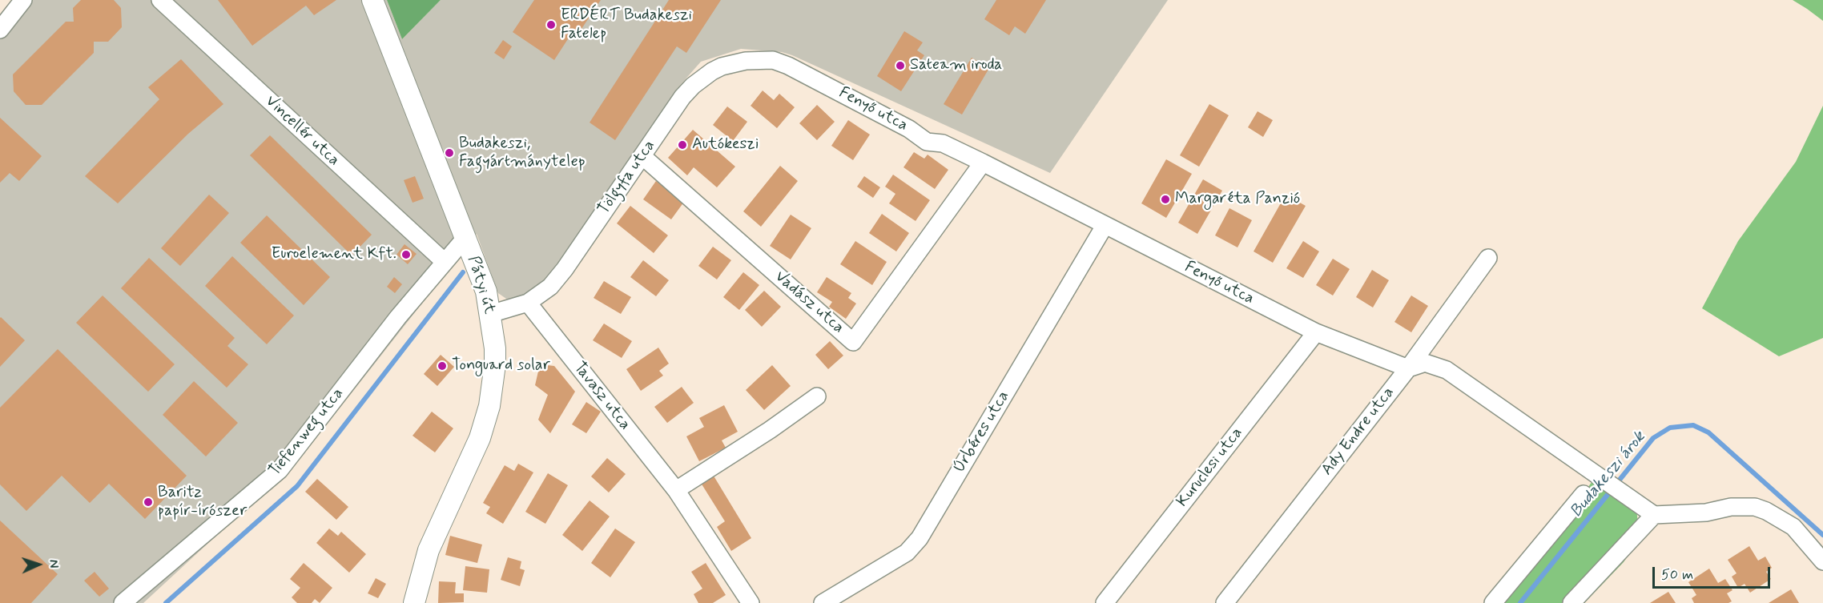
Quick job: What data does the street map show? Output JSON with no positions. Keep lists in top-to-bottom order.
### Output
{
  "streets": {
    "main road": ["Pátyi út"],
    "street": [
      "Fenyő utca",
      "Vincellér utca",
      "Tölgyfa utca",
      "Vadász utca",
      "Tavasz utca",
      "Ady Endre utca",
      "Tiefenweg utca",
      "Úrbéres utca",
      "Kuruclesi utca"
    ]
  },
  "crossings": [
    ["Fenyő utca", "Tölgyfa utca"],
    ["Fenyő utca", "Vadász utca"],
    ["Fenyő utca", "Ady Endre utca"],
    ["Fenyő utca", "Úrbéres utca"],
    ["Fenyő utca", "Kuruclesi utca"],
    ["Vincellér utca", "Tiefenweg utca"],
    ["Tölgyfa utca", "Pátyi út"],
    ["Tölgyfa utca", "Vadász utca"],
    ["Tölgyfa utca", "Tavasz utca"],
    ["Pátyi út", "Tiefenweg utca"]
  ],
  "water": ["Budakeszi árok"],
  "places": [
    "ERDÉRT Budakeszi Fatelep",
    "Sateam iroda",
    "Autókeszi",
    "Budakeszi, Fagyártmánytelep",
    "Margaréta Panzió",
    "Euroelement Kft.",
    "Tonguard solar",
    "Baritz papír-írószer"
  ],
  "scale_bar": "50 m",
  "north": "right"
}
